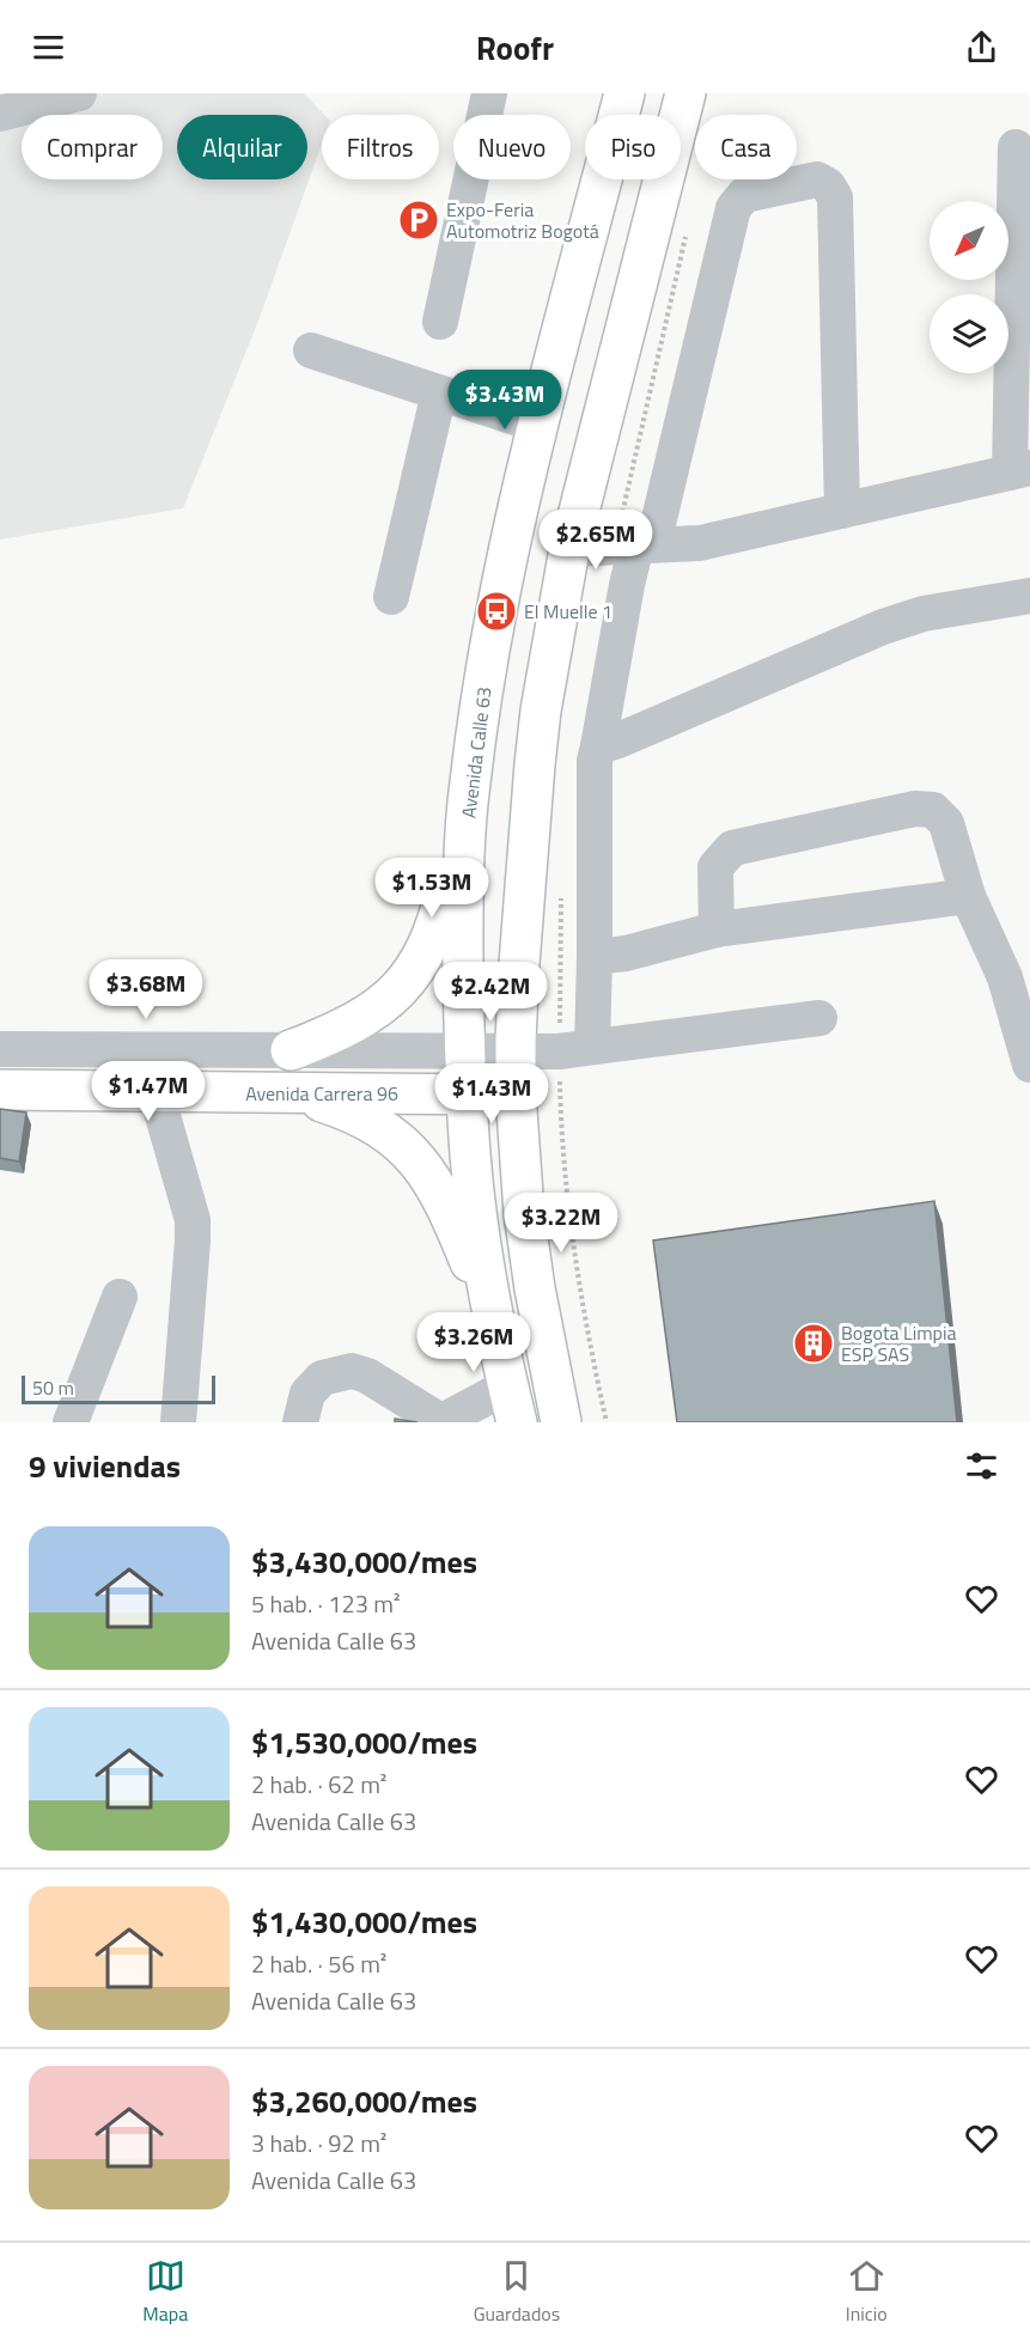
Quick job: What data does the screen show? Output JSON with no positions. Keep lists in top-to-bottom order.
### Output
{
  "streets": {
    "main road": ["Avenida Calle 63", "Avenida Carrera 96"]
  },
  "crossings": [
    ["Avenida Calle 63", "Avenida Carrera 96"]
  ],
  "places": {
    "parking": ["Expo-Feria Automotriz Bogotá"],
    "bus stop": ["El Muelle 1"],
    "building": ["Bogota Limpia ESP SAS"]
  },
  "scale_bar": "50 m",
  "north": "bottom left",
  "page": {
    "header": "Roofr",
    "chip": [
      "Comprar",
      "Alquilar",
      "Filtros",
      "Nuevo",
      "Piso",
      "Casa"
    ],
    "price": [
      "$3.43M",
      "$2.65M",
      "$1.53M",
      "$3.68M",
      "$2.42M",
      "$1.47M",
      "$1.43M",
      "$3.22M",
      "$3.26M"
    ],
    "scale": "50 m",
    "heading": "9 viviendas",
    "list": [
      {
        "name": "$3,430,000/mes",
        "note": "5 hab. · 123 m² · Avenida Calle 63"
      },
      {
        "name": "$1,530,000/mes",
        "note": "2 hab. · 62 m² · Avenida Calle 63"
      },
      {
        "name": "$1,430,000/mes",
        "note": "2 hab. · 56 m² · Avenida Calle 63"
      },
      {
        "name": "$3,260,000/mes",
        "note": "3 hab. · 92 m² · Avenida Calle 63"
      }
    ],
    "tabs": ["Mapa", "Guardados", "Inicio"]
  }
}
